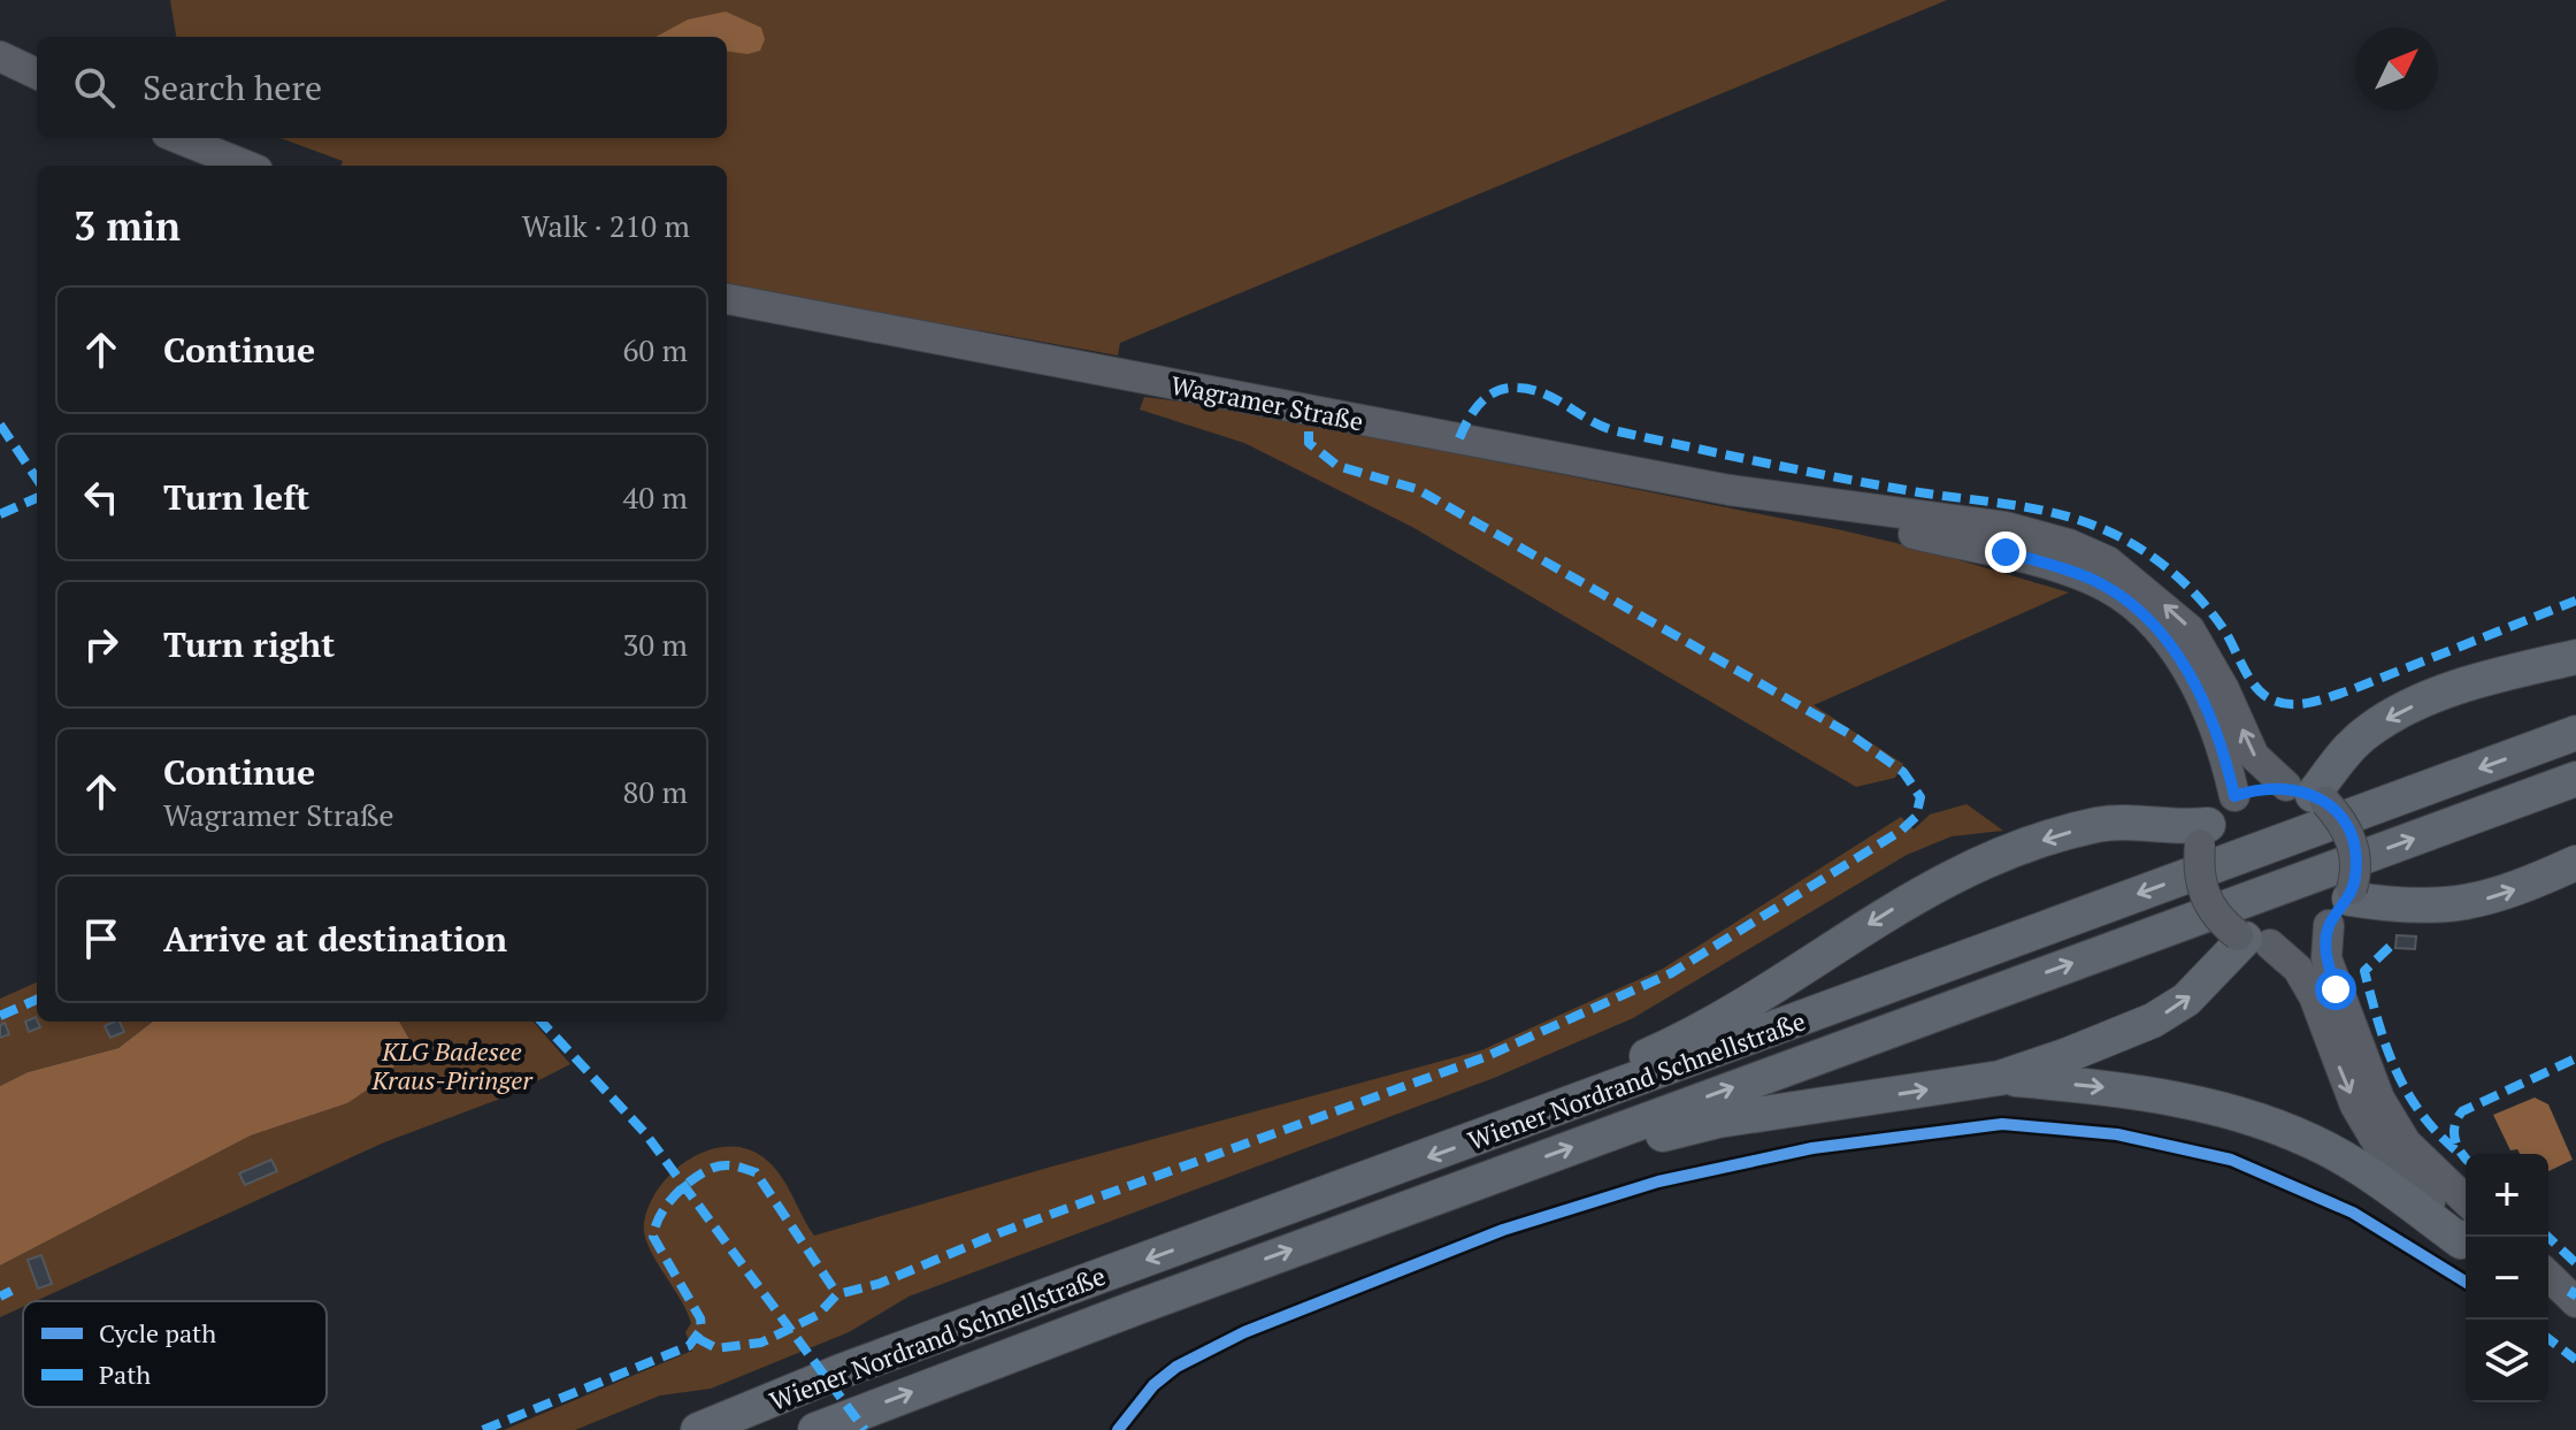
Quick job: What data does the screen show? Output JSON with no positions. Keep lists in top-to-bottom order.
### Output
{
  "streets": {
    "highway": ["Wiener Nordrand Schnellstraße"],
    "main road": ["Wagramer Straße"]
  },
  "parks": ["KLG Badesee Kraus-Piringer"],
  "legend": ["Cycle path", "Path"],
  "north": "top right",
  "page": {
    "search": "Search here",
    "heading": ["3 min", "Walk · 210 m"],
    "list": [
      ["Continue", "60 m"],
      ["Turn left", "40 m"],
      ["Turn right", "30 m"],
      ["Continue", "Wagramer Straße", "80 m"],
      "Arrive at destination"
    ],
    "map_buttons": ["+", "−"]
  }
}
